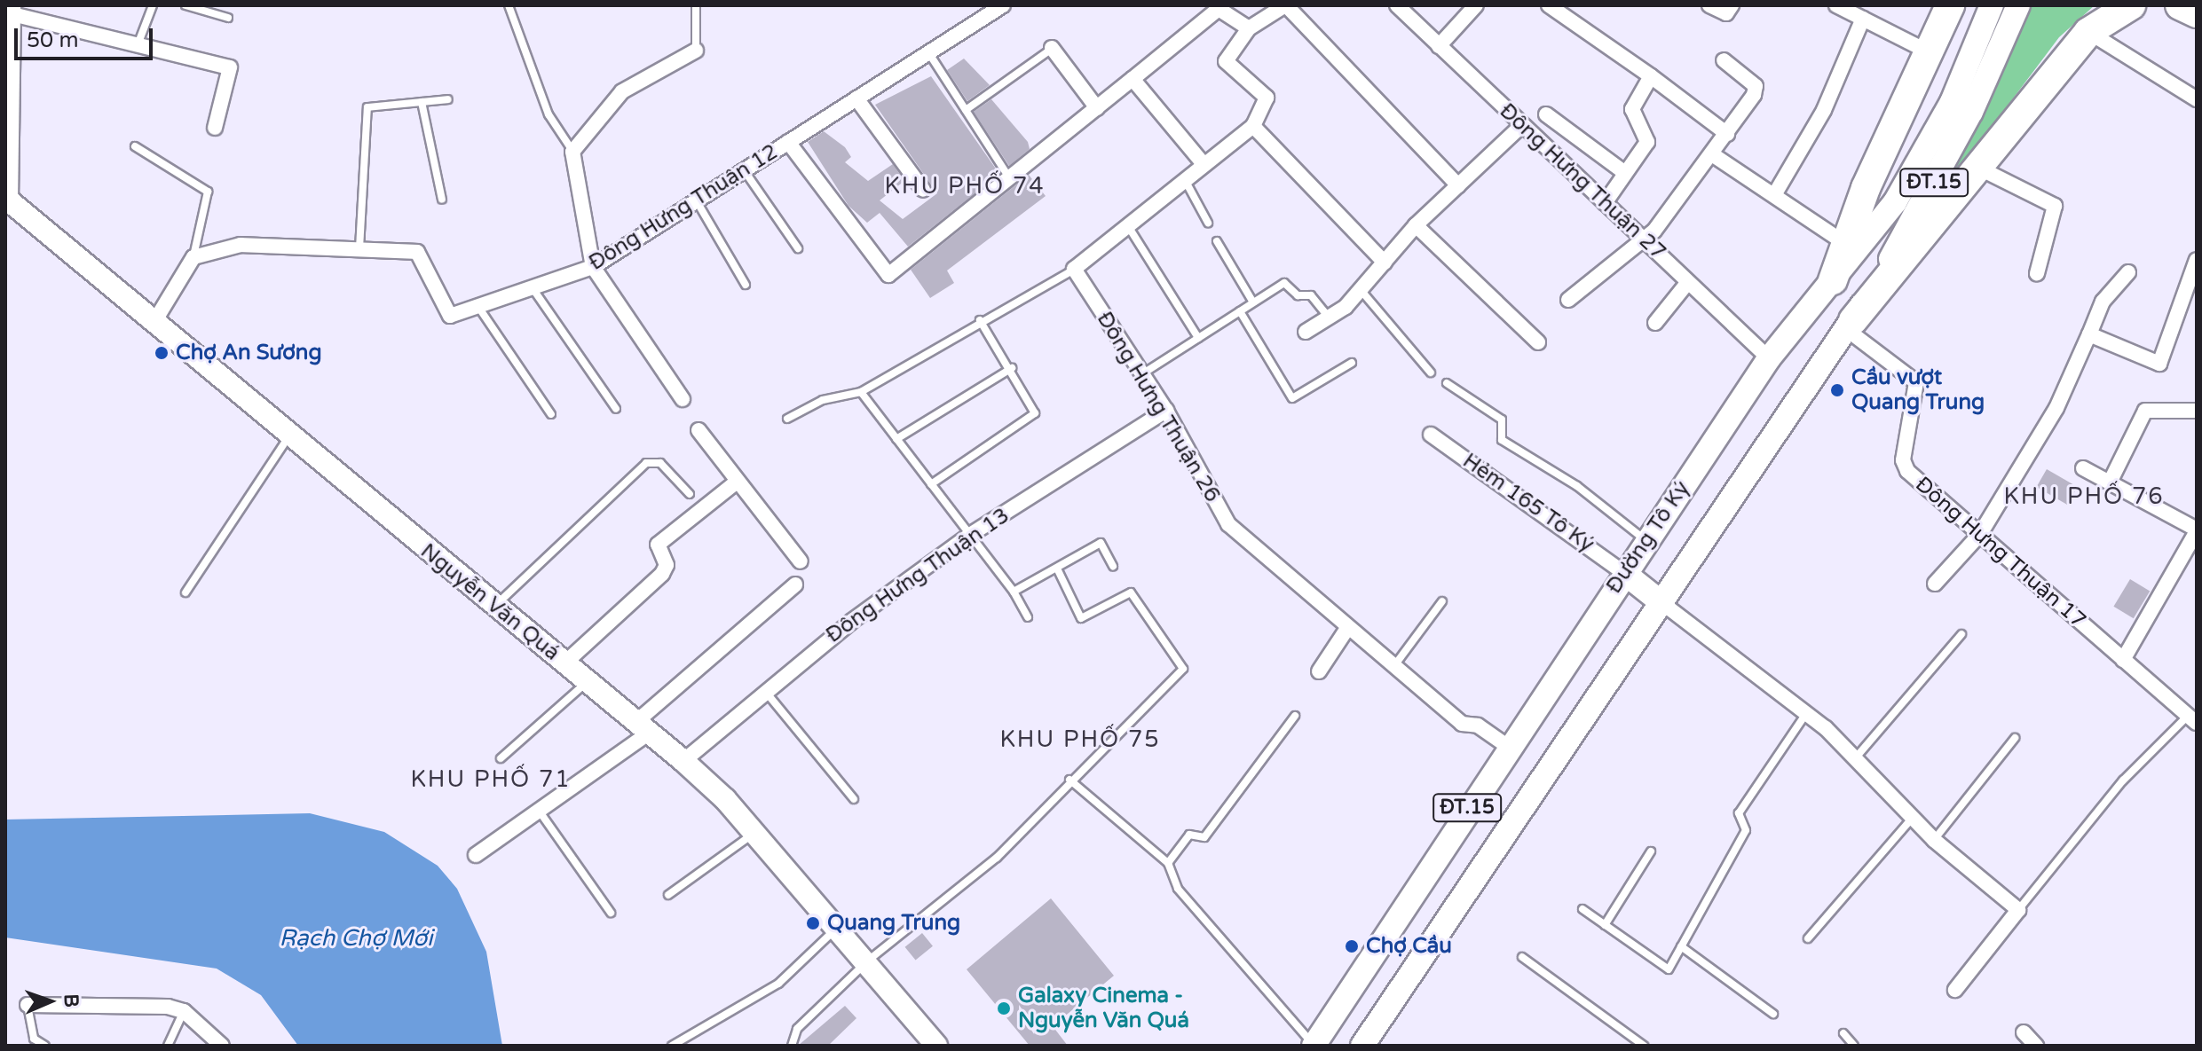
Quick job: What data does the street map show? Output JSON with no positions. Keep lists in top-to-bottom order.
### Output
{
  "streets": {
    "main road": ["ĐT.15", "Đường Tô Ký", "Nguyễn Văn Quá"],
    "street": [
      "Đông Hưng Thuận 27",
      "Đông Hưng Thuận 12",
      "Đông Hưng Thuận 26",
      "Hẻm 165 Tô Ký",
      "Đông Hưng Thuận 17",
      "Đông Hưng Thuận 13"
    ]
  },
  "crossings": [
    ["Đông Hưng Thuận 27", "Đường Tô Ký"],
    ["Đông Hưng Thuận 26", "Đường Tô Ký"],
    ["Đông Hưng Thuận 26", "Đông Hưng Thuận 13"],
    ["Hẻm 165 Tô Ký", "Đường Tô Ký"],
    ["Đường Tô Ký", "Đông Hưng Thuận 17"],
    ["Đông Hưng Thuận 13", "Nguyễn Văn Quá"]
  ],
  "districts": [
    "KHU PHỐ 74",
    "KHU PHỐ 76",
    "KHU PHỐ 75",
    "KHU PHỐ 71"
  ],
  "water": ["Rạch Chợ Mới"],
  "places": [
    "Chợ An Sương",
    "Cầu vượt Quang Trung",
    "Quang Trung",
    "Chợ Cầu",
    "Galaxy Cinema - Nguyễn Văn Quá"
  ],
  "scale_bar": "50 m",
  "north": "right"
}
